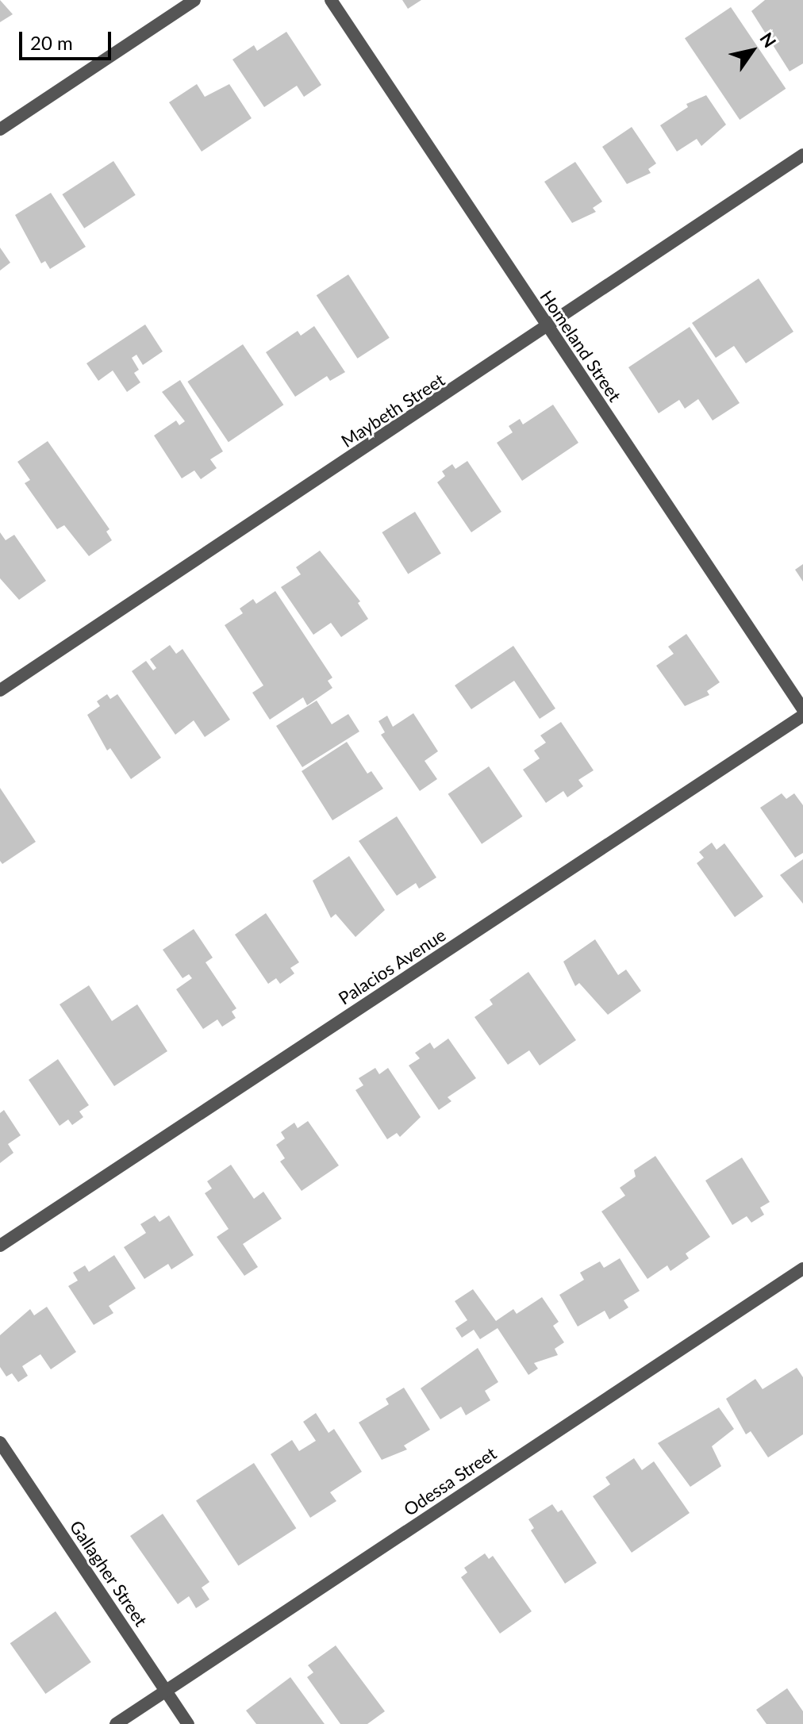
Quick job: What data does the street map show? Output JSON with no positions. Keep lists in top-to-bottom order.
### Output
{
  "streets": {
    "street": [
      "Homeland Street",
      "Maybeth Street",
      "Palacios Avenue",
      "Odessa Street",
      "Gallagher Street"
    ]
  },
  "crossings": [
    ["Homeland Street", "Maybeth Street"],
    ["Odessa Street", "Gallagher Street"]
  ],
  "scale_bar": "20 m",
  "north": "top right"
}
